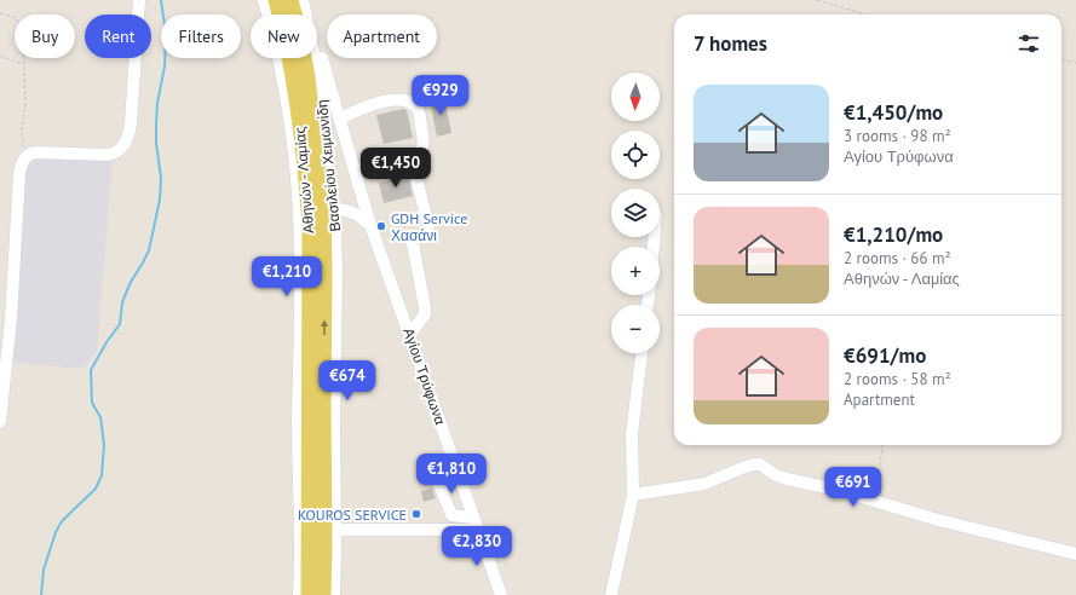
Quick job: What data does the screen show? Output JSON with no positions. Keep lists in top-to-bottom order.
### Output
{
  "streets": {
    "main road": ["Αθηνών - Λαμίας"],
    "street": ["Βασιλείου Χειμωνίδη", "Αγίου Τρύφωνα"]
  },
  "places": ["GDH Service Χασάνι", "KOUROS SERVICE"],
  "north": "bottom",
  "page": {
    "chip": [
      "Buy",
      "Rent",
      "Filters",
      "New",
      "Apartment"
    ],
    "heading": "7 homes",
    "map_buttons": ["+", "−"],
    "list": [
      {
        "name": "€1,450/mo",
        "note": "3 rooms · 98 m² · Αγίου Τρύφωνα"
      },
      {
        "name": "€1,210/mo",
        "note": "2 rooms · 66 m² · Αθηνών - Λαμίας"
      },
      {
        "name": "€691/mo",
        "note": "2 rooms · 58 m² · Apartment"
      }
    ],
    "price": [
      "€929",
      "€1,450",
      "€1,210",
      "€674",
      "€1,810",
      "€691",
      "€2,830"
    ]
  }
}
